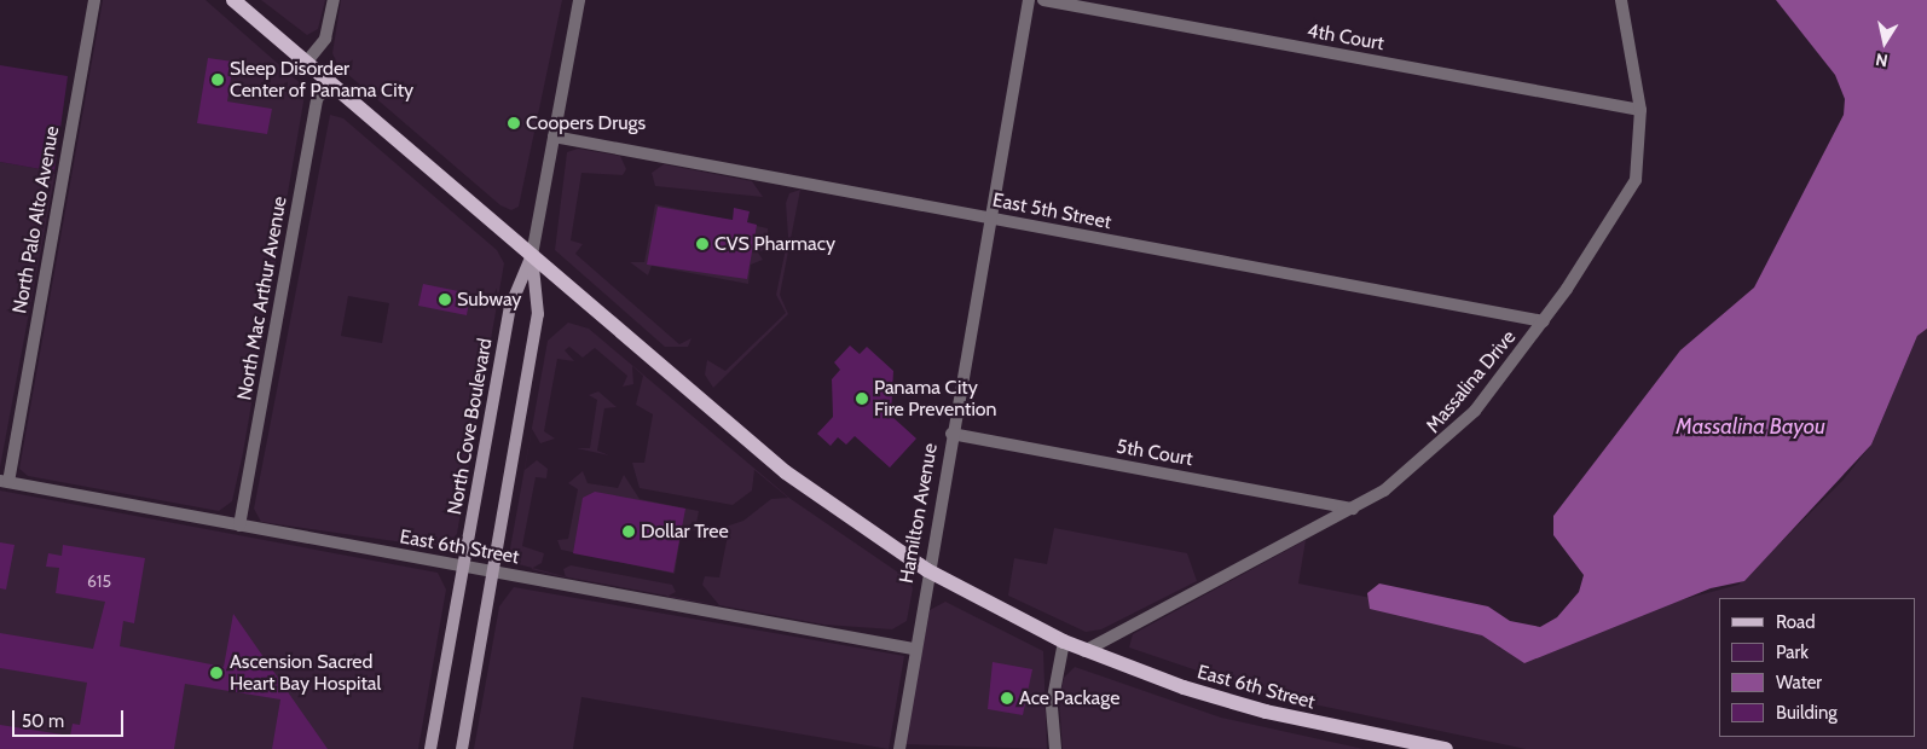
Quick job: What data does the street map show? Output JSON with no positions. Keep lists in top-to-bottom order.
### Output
{
  "streets": {
    "main road": ["North Cove Boulevard", "East 6th Street"],
    "street": [
      "4th Court",
      "East 5th Street",
      "North Palo Alto Avenue",
      "North Mac Arthur Avenue",
      "Massalina Drive",
      "5th Court",
      "Hamilton Avenue"
    ]
  },
  "crossings": [
    ["4th Court", "Massalina Drive"],
    ["East 5th Street", "Massalina Drive"],
    ["East 5th Street", "North Cove Boulevard"],
    ["East 5th Street", "Hamilton Avenue"],
    ["North Palo Alto Avenue", "East 6th Street"],
    ["North Mac Arthur Avenue", "East 6th Street"],
    ["Massalina Drive", "5th Court"],
    ["Massalina Drive", "East 6th Street"],
    ["North Cove Boulevard", "East 6th Street"],
    ["5th Court", "Hamilton Avenue"],
    ["Hamilton Avenue", "East 6th Street"]
  ],
  "water": ["Massalina Bayou"],
  "places": [
    "Sleep Disorder Center of Panama City",
    "Coopers Drugs",
    "CVS Pharmacy",
    "Subway",
    "Panama City Fire Prevention",
    "Dollar Tree",
    "Ascension Sacred Heart Bay Hospital",
    "Ace Package"
  ],
  "house_numbers": ["615"],
  "legend": [
    "Road",
    "Park",
    "Water",
    "Building"
  ],
  "scale_bar": "50 m",
  "north": "bottom"
}
